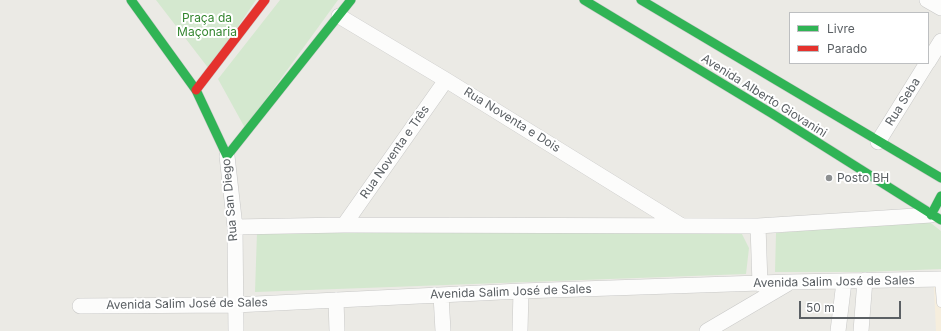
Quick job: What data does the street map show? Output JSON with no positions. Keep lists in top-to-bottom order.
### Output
{
  "streets": {
    "main road": ["Avenida Alberto Giovanini", "Rua San Diego"],
    "street": [
      "Rua Seba",
      "Rua Noventa e Dois",
      "Rua Noventa e Três",
      "Avenida Salim José de Sales"
    ]
  },
  "crossings": [
    ["Avenida Alberto Giovanini", "Rua Seba"],
    ["Rua Noventa e Dois", "Rua Noventa e Três"],
    ["Rua San Diego", "Avenida Salim José de Sales"]
  ],
  "parks": ["Praça da Maçonaria"],
  "places": ["Posto BH"],
  "legend": ["Livre", "Parado"],
  "scale_bar": "50 m"
}
